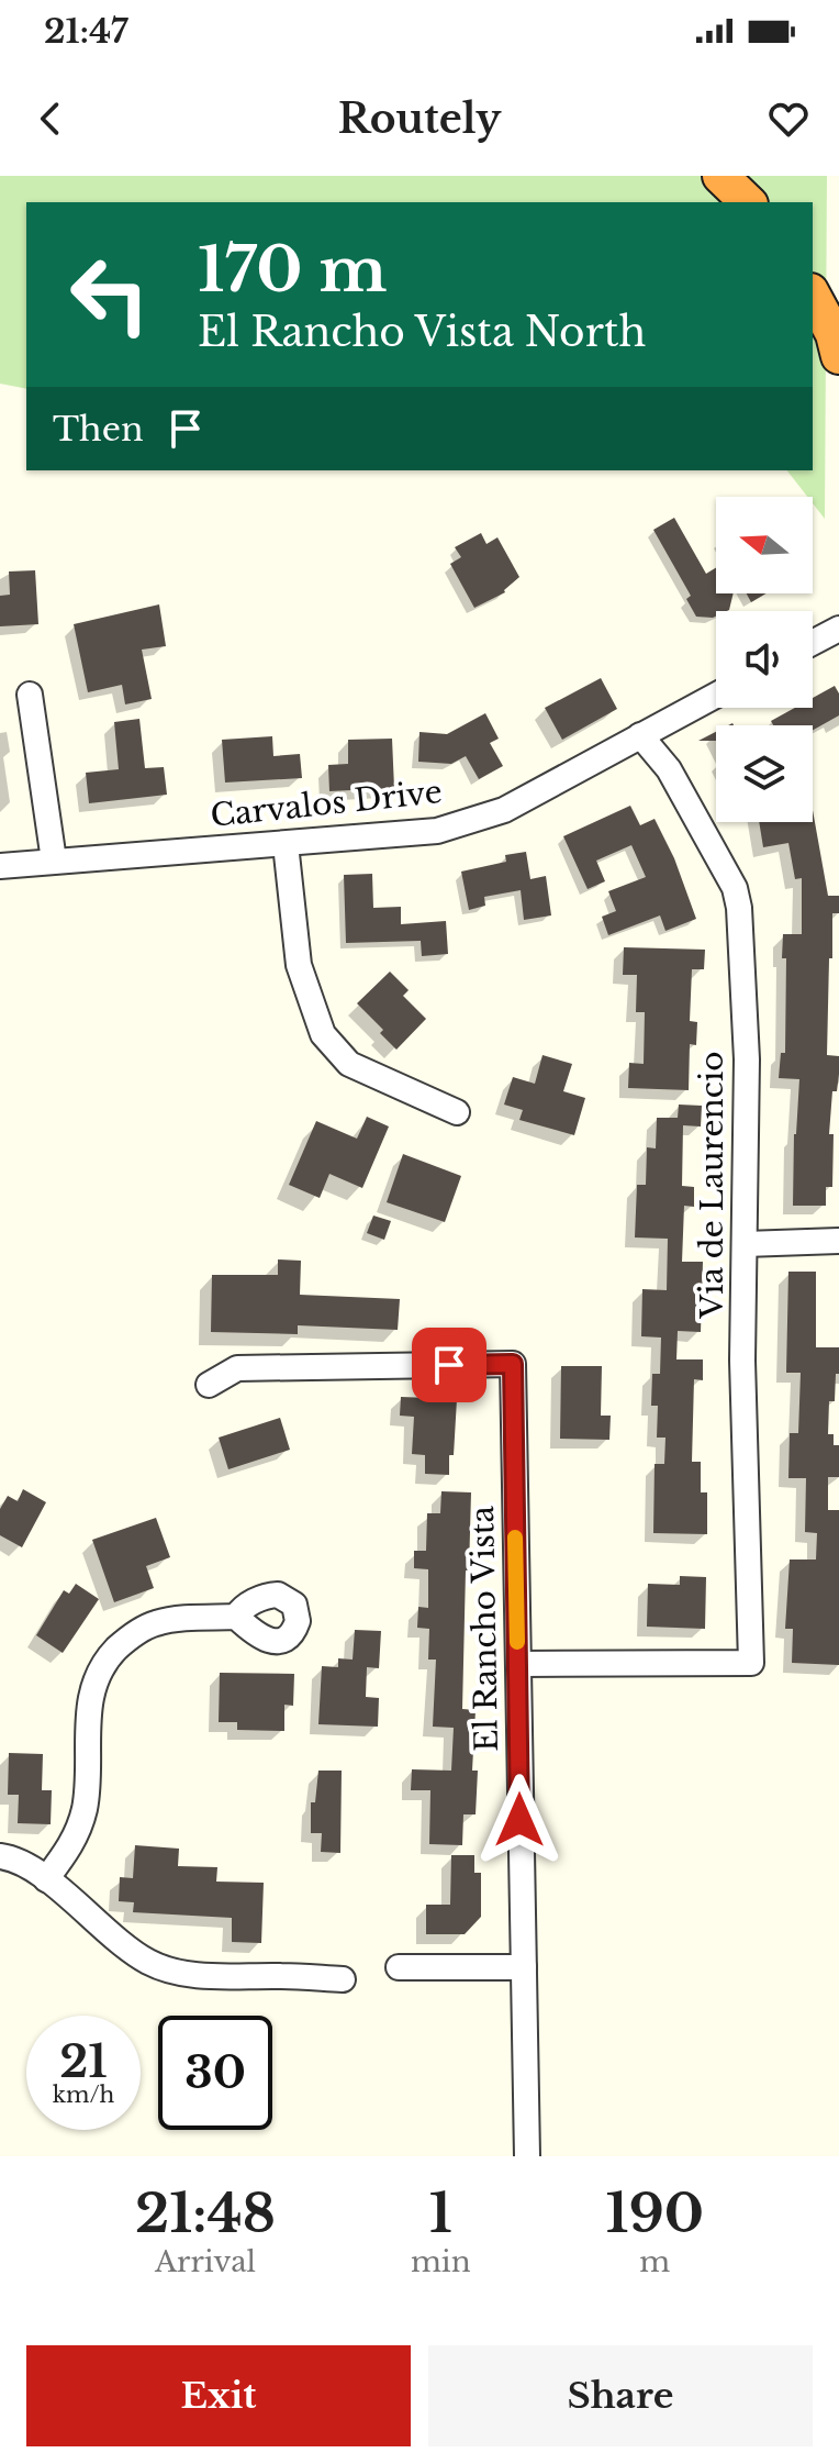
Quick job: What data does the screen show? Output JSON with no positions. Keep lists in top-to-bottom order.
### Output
{
  "streets": {
    "street": ["Carvalos Drive", "Via de Laurencio", "El Rancho Vista"]
  },
  "crossings": [
    ["Carvalos Drive", "Via de Laurencio"],
    ["Via de Laurencio", "El Rancho Vista"]
  ],
  "north": "left",
  "page": {
    "status": "21:47",
    "header": "Routely",
    "turn": ["170 m", "El Rancho Vista North"],
    "then": "Then",
    "speed": "21 km/h",
    "limit": "30",
    "eta": [
      "21:48",
      "Arrival",
      "1",
      "min",
      "190",
      "m"
    ],
    "buttons": ["Exit", "Share"]
  }
}
